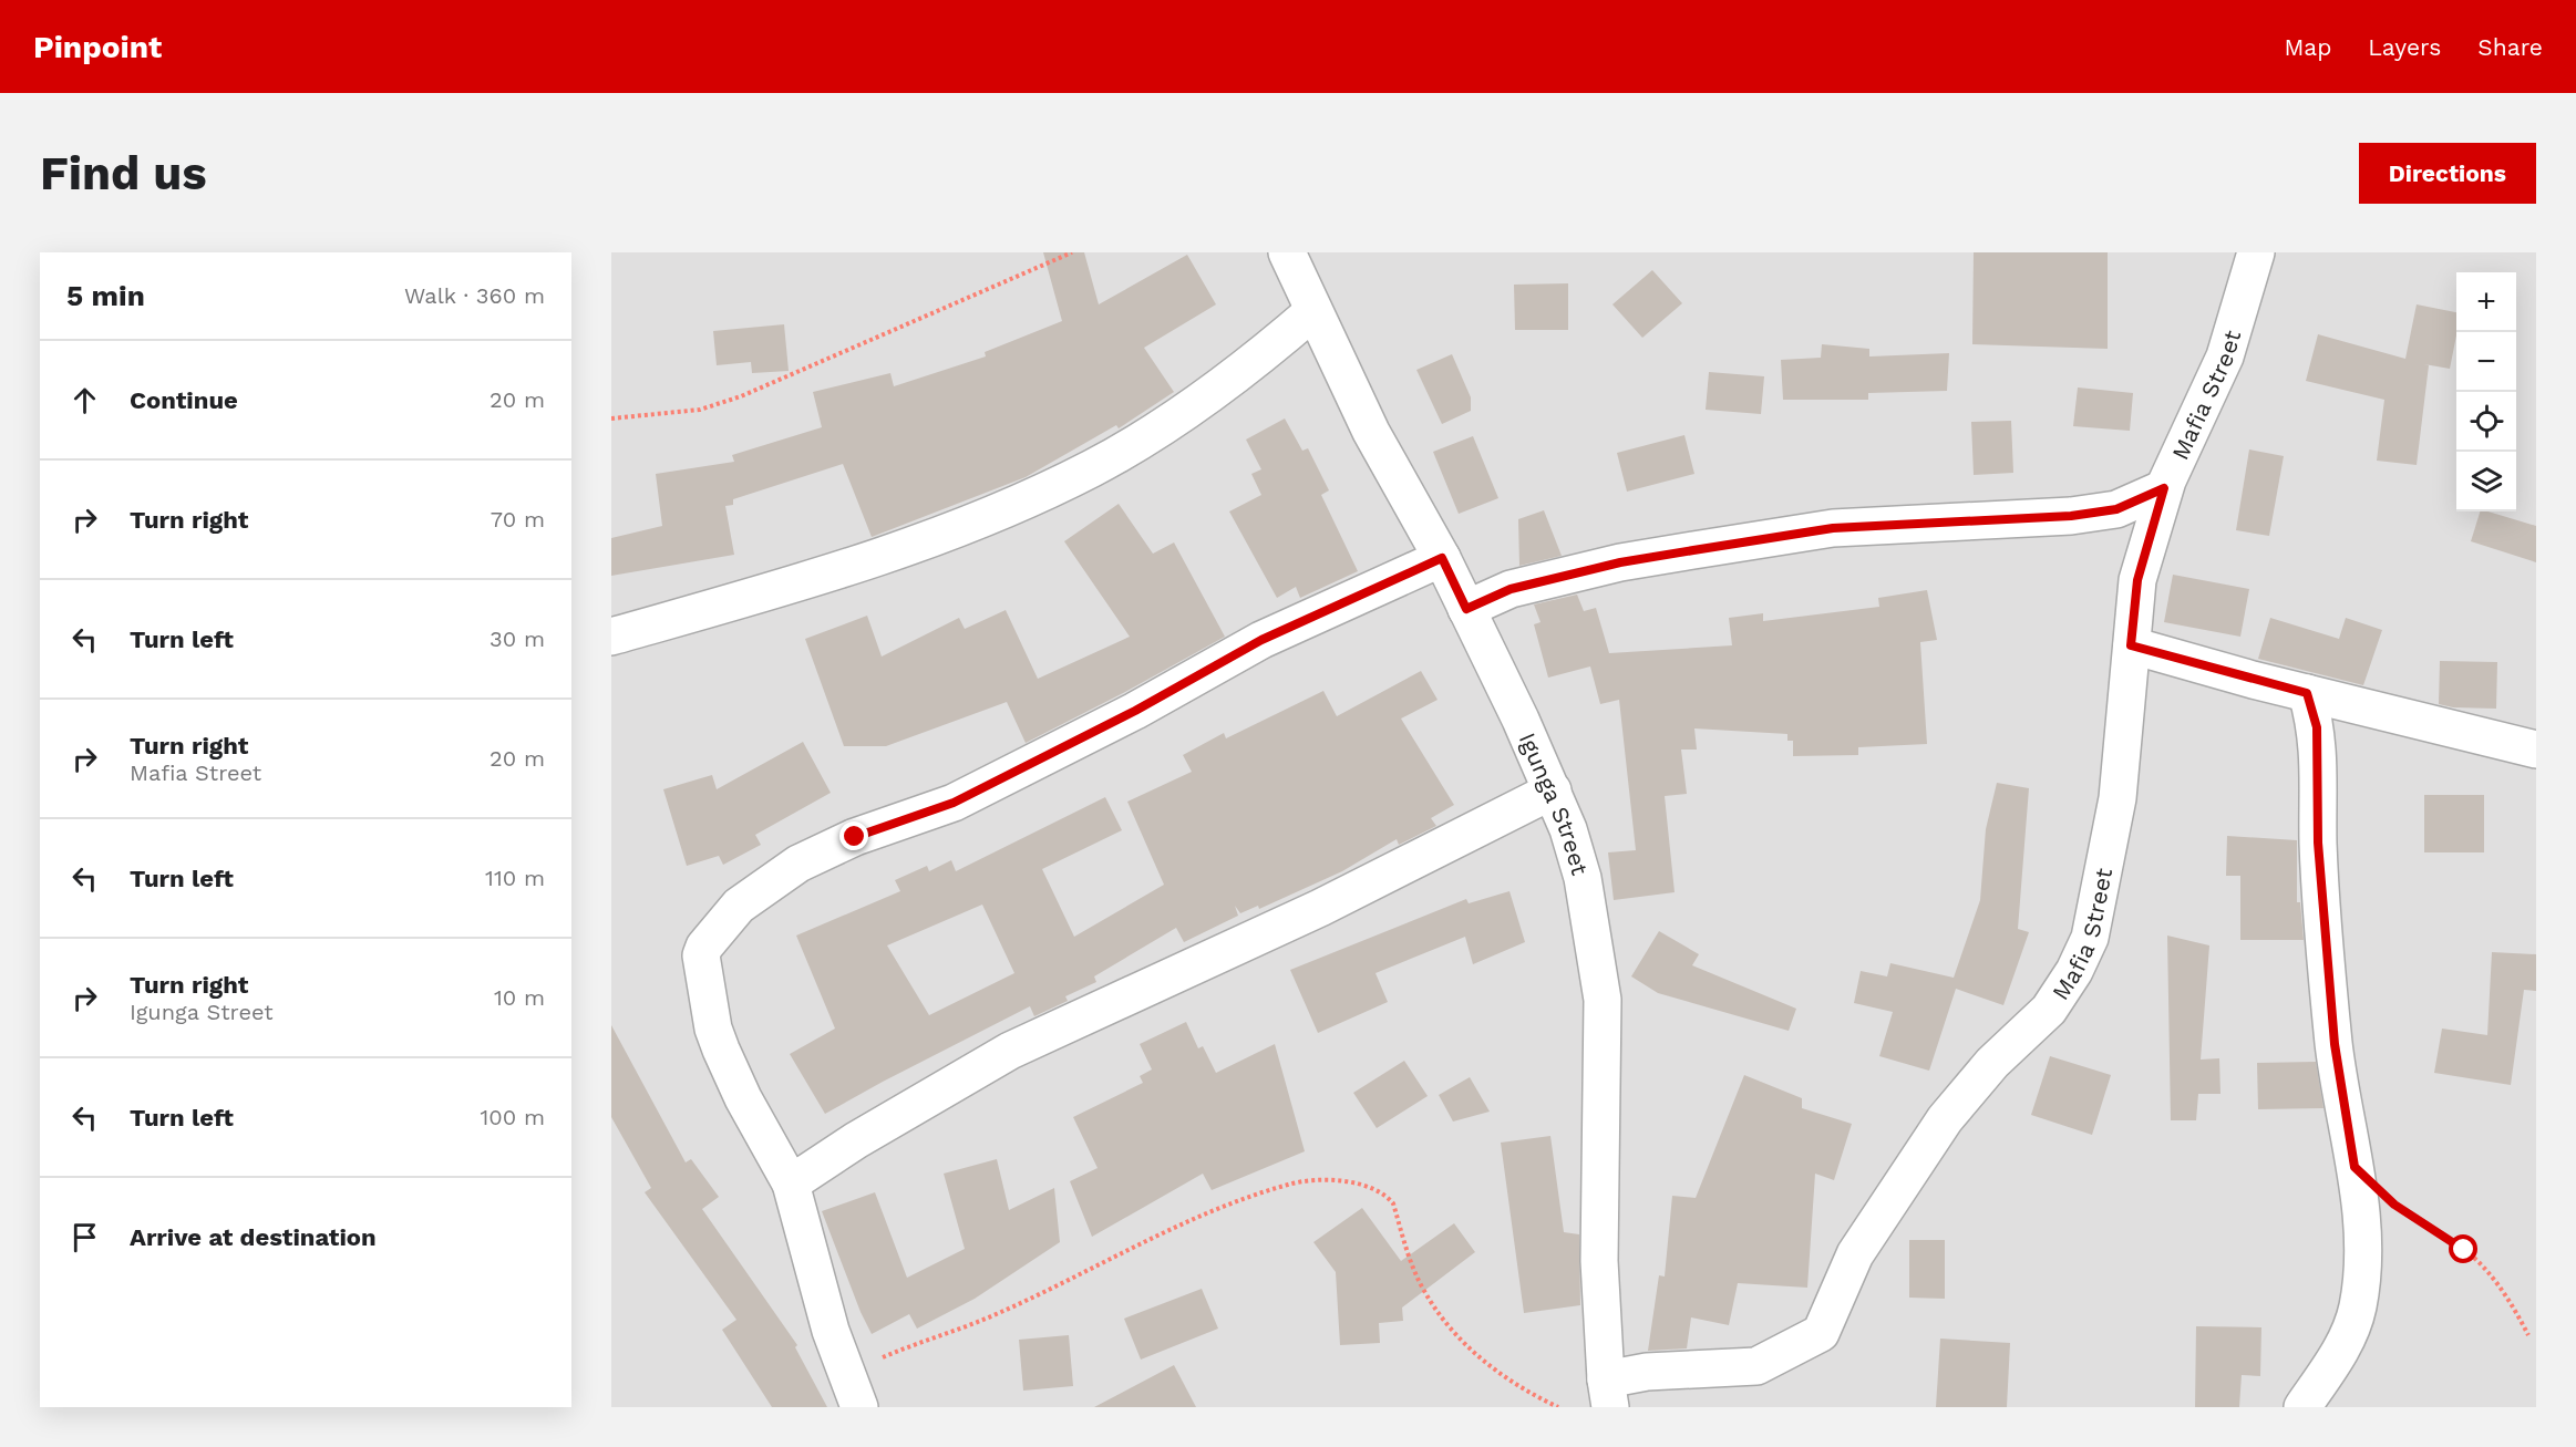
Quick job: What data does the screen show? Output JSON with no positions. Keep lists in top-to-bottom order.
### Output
{
  "streets": {
    "street": ["Mafia Street", "Igunga Street"]
  },
  "crossings": [
    ["Mafia Street", "Igunga Street"]
  ],
  "page": {
    "header": "Pinpoint",
    "nav": ["Map", "Layers", "Share"],
    "buttons": "Directions",
    "title": "Find us",
    "heading": ["5 min", "Walk · 360 m"],
    "map_buttons": ["+", "−"],
    "list": [
      ["Continue", "20 m"],
      ["Turn right", "70 m"],
      ["Turn left", "30 m"],
      ["Turn right", "Mafia Street", "20 m"],
      ["Turn left", "110 m"],
      ["Turn right", "Igunga Street", "10 m"],
      ["Turn left", "100 m"],
      "Arrive at destination"
    ]
  }
}
